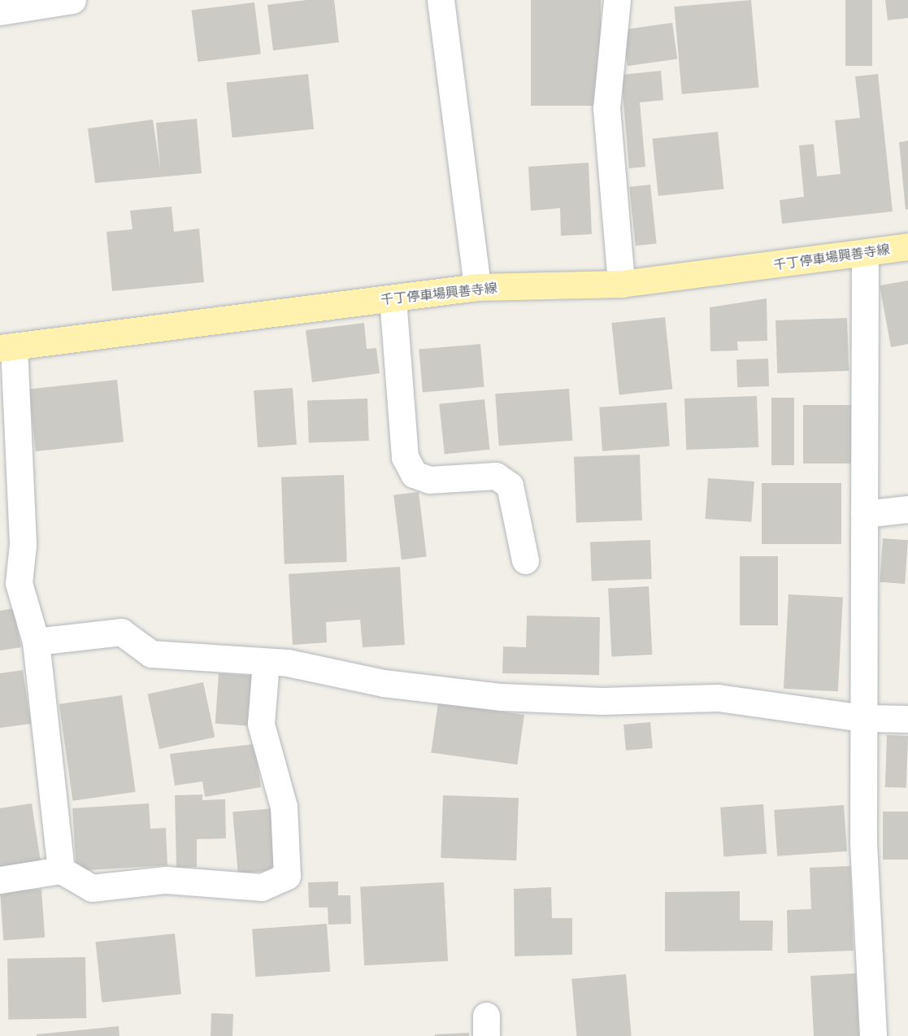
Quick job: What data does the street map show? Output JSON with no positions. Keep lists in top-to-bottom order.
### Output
{
  "streets": {
    "main road": ["千丁停車場興善寺線"]
  }
}
